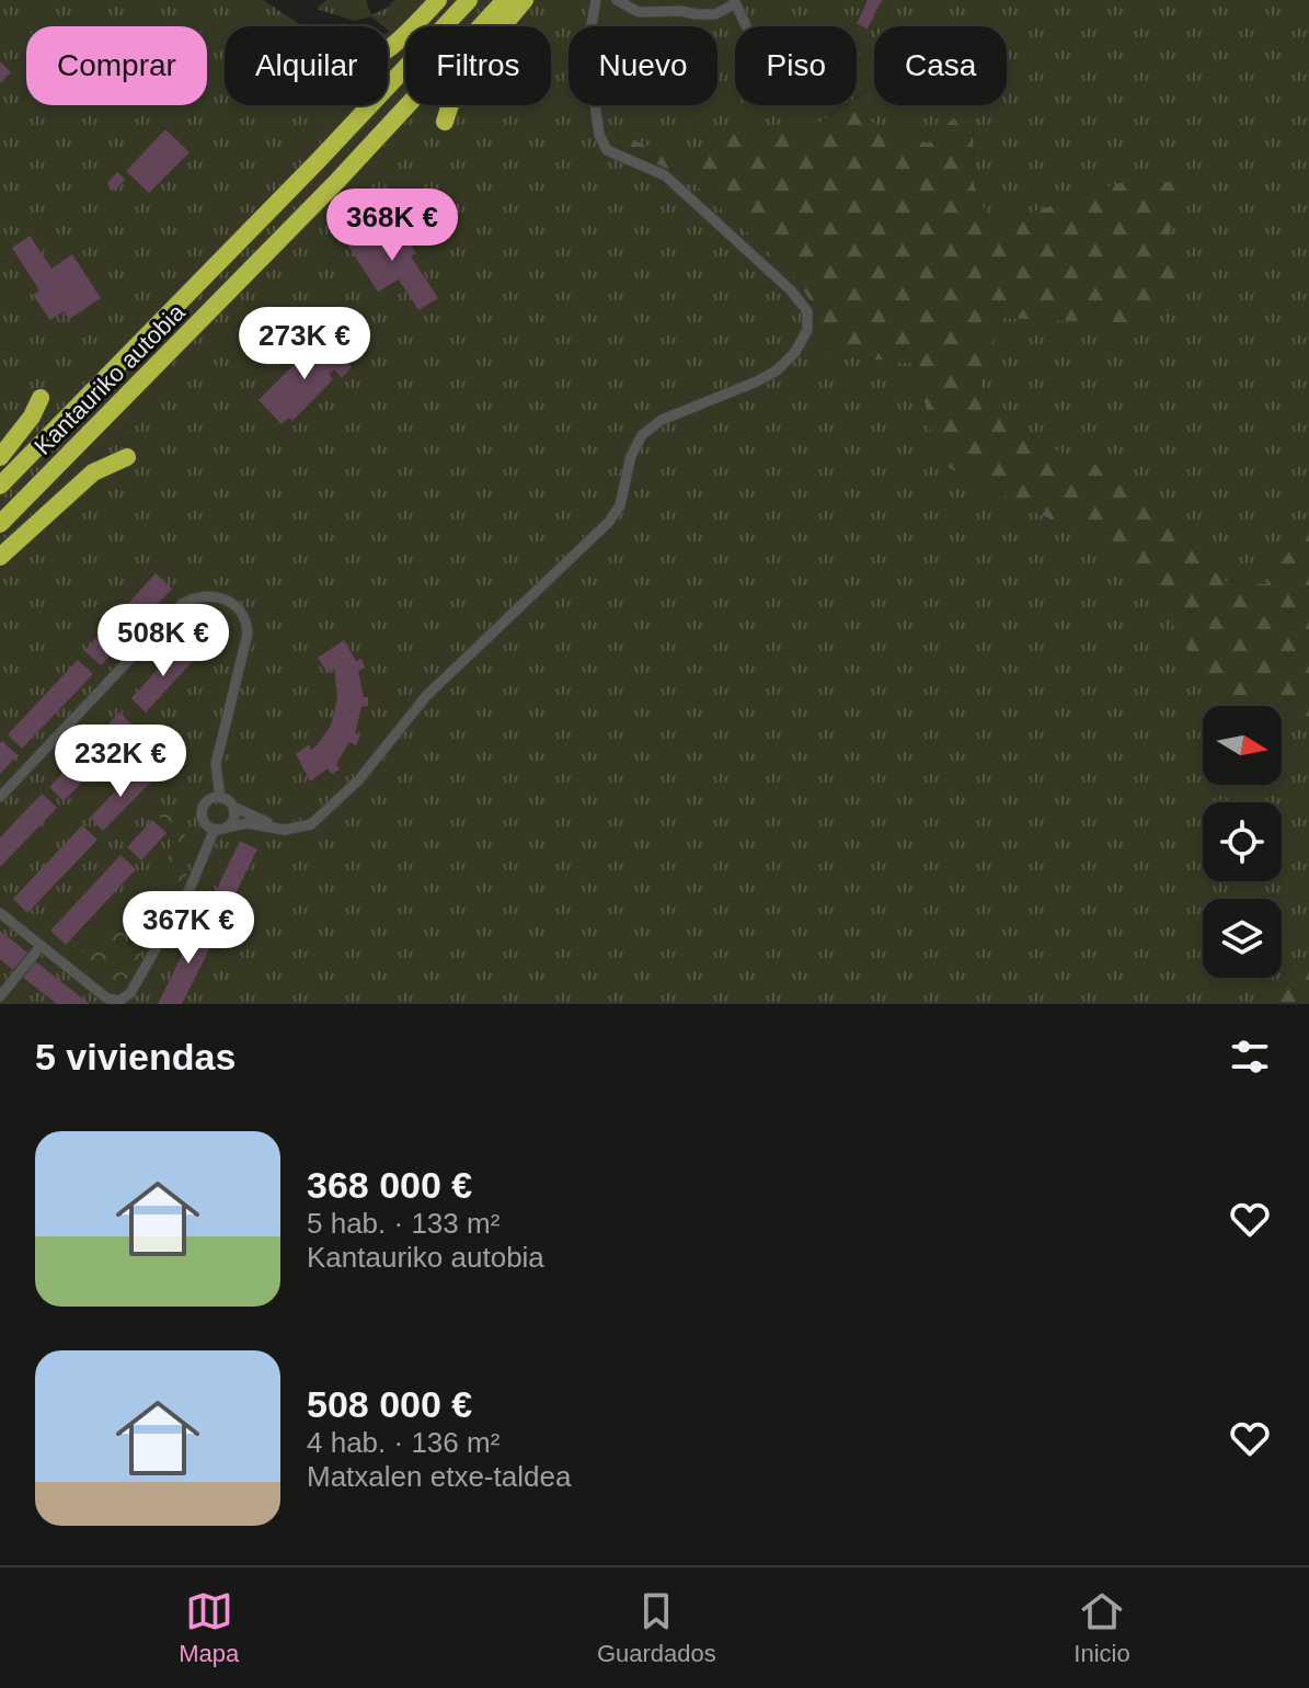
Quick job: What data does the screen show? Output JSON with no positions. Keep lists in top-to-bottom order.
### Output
{
  "streets": {
    "highway": ["Kantauriko autobia"]
  },
  "north": "right",
  "page": {
    "chip": [
      "Comprar",
      "Alquilar",
      "Filtros",
      "Nuevo",
      "Piso",
      "Casa"
    ],
    "price": [
      "368K €",
      "273K €",
      "508K €",
      "232K €",
      "367K €"
    ],
    "heading": "5 viviendas",
    "list": [
      {
        "name": "368 000 €",
        "note": "5 hab. · 133 m² · Kantauriko autobia"
      },
      {
        "name": "508 000 €",
        "note": "4 hab. · 136 m² · Matxalen etxe-taldea"
      }
    ],
    "tabs": ["Mapa", "Guardados", "Inicio"]
  }
}
